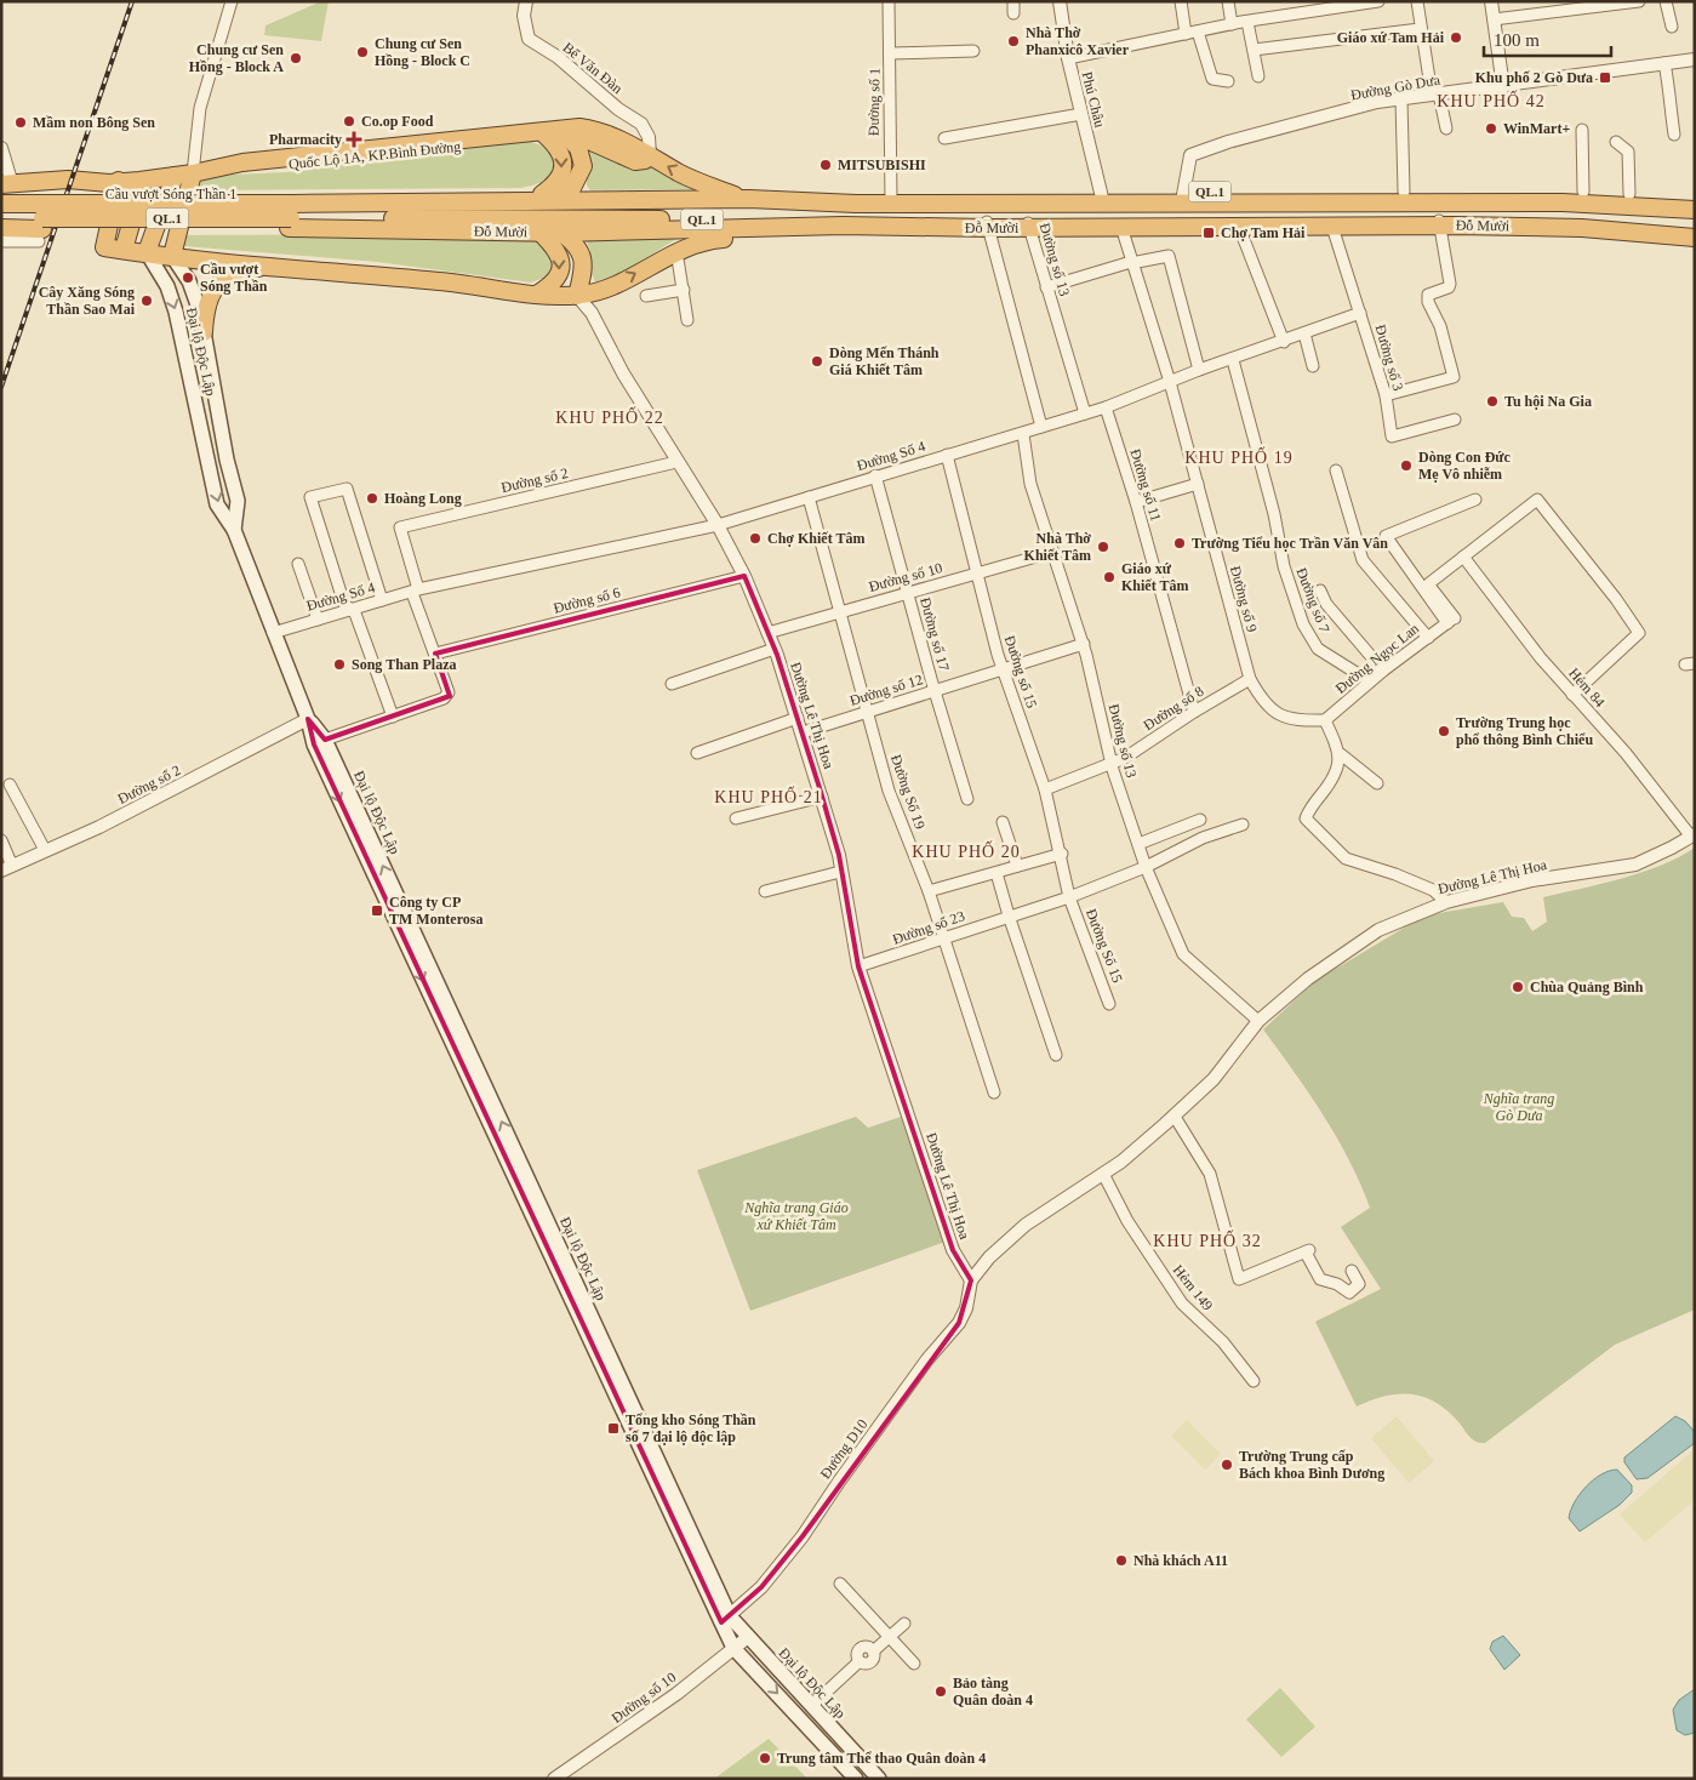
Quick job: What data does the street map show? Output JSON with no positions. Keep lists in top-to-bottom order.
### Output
{
  "streets": {
    "highway": ["QL.1", "Cầu vượt Sóng Thần 1", "Đỗ Mười"],
    "main road": ["Đại lộ Độc Lập"],
    "street": [
      "Bế Văn Đàn",
      "Đường Gò Dưa",
      "Phú Châu",
      "Đường số 1",
      "Đường số 13",
      "Đường số 3",
      "Đường Số 4",
      "Đường số 2",
      "Đường số 11",
      "Đường số 10",
      "Đường số 9",
      "Đường số 6",
      "Đường số 7",
      "Đường số 17",
      "Đường Ngọc Lan",
      "Đường số 15",
      "Hẻm 84",
      "Đường số 12",
      "Đường số 8",
      "Đường Lê Thị Hoa",
      "Đường Số 19",
      "Đường số 23",
      "Đường Số 15",
      "Hẻm 149",
      "Đường D10"
    ]
  },
  "crossings": [
    ["Đường Gò Dưa", "Đỗ Mười"],
    ["Phú Châu", "Đỗ Mười"],
    ["Đường số 1", "Đỗ Mười"],
    ["QL.1", "Cầu vượt Sóng Thần 1"],
    ["QL.1", "Đỗ Mười"],
    ["Cầu vượt Sóng Thần 1", "Đỗ Mười"],
    ["Đỗ Mười", "Đường số 13"],
    ["Đỗ Mười", "Đường số 3"],
    ["Đỗ Mười", "Đường số 9"],
    ["Đường số 13", "Đường Số 4"],
    ["Đường số 13", "Đường số 10"],
    ["Đường số 13", "Đường số 12"],
    ["Đường số 13", "Đường số 8"],
    ["Đường số 13", "Đường Lê Thị Hoa"],
    ["Đường số 13", "Đường số 23"],
    ["Đại lộ Độc Lập", "Đường Số 4"],
    ["Đại lộ Độc Lập", "Đường số 2"],
    ["Đại lộ Độc Lập", "Đường số 10"],
    ["Đại lộ Độc Lập", "Đường D10"],
    ["Đường số 3", "Đường Số 4"],
    ["Đường Số 4", "Đường số 2"],
    ["Đường Số 4", "Đường số 11"],
    ["Đường Số 4", "Đường số 9"],
    ["Đường Số 4", "Đường số 7"],
    ["Đường Số 4", "Đường số 17"],
    ["Đường Số 4", "Đường số 15"],
    ["Đường Số 4", "Đường Lê Thị Hoa"],
    ["Đường Số 4", "Đường Số 19"],
    ["Đường số 2", "Đường Lê Thị Hoa"],
    ["Đường số 11", "Đường số 8"],
    ["Đường số 10", "Đường số 17"],
    ["Đường số 10", "Đường số 15"],
    ["Đường số 10", "Đường Lê Thị Hoa"],
    ["Đường số 10", "Đường Số 19"],
    ["Đường số 9", "Đường Ngọc Lan"],
    ["Đường số 9", "Đường số 8"],
    ["Đường số 6", "Đường Lê Thị Hoa"],
    ["Đường số 7", "Đường Ngọc Lan"],
    ["Đường số 17", "Đường số 12"],
    ["Đường số 15", "Đường số 12"],
    ["Đường số 15", "Đường số 8"],
    ["Đường số 15", "Đường số 23"],
    ["Đường số 15", "Đường Số 15"],
    ["Hẻm 84", "Đường Lê Thị Hoa"],
    ["Đường số 12", "Đường Lê Thị Hoa"],
    ["Đường số 12", "Đường Số 19"],
    ["Đường Lê Thị Hoa", "Đường số 23"],
    ["Đường Lê Thị Hoa", "Hẻm 149"],
    ["Đường Lê Thị Hoa", "Đường D10"],
    ["Đường Số 19", "Đường số 23"],
    ["Đường số 23", "Đường Số 15"]
  ],
  "districts": [
    "KHU PHỐ 42",
    "KHU PHỐ 22",
    "KHU PHỐ 19",
    "KHU PHỐ 21",
    "KHU PHỐ 20",
    "KHU PHỐ 32"
  ],
  "parks": ["Nghĩa trang Gò Dưa", "Nghĩa trang Giáo xứ Khiết Tâm"],
  "places": {
    "other": [
      "Giáo xứ Tam Hải",
      "Nhà Thờ Phanxicô Xavier",
      "Chung cư Sen Hồng - Block C",
      "Chung cư Sen Hồng - Block A",
      "Co.op Food",
      "Mầm non Bông Sen",
      "WinMart+",
      "MITSUBISHI",
      "Cầu vượt Sóng Thần",
      "Cây Xăng Sóng Thần Sao Mai",
      "Dòng Mến Thánh Giá Khiết Tâm",
      "Tu hội Na Gia",
      "Dòng Con Đức Mẹ Vô nhiễm",
      "Hoàng Long",
      "Chợ Khiết Tâm",
      "Trường Tiểu học Trần Văn Vân",
      "Nhà Thờ Khiết Tâm",
      "Giáo xứ Khiết Tâm",
      "Song Than Plaza",
      "Trường Trung học phổ thông Bình Chiểu",
      "Chùa Quảng Bình",
      "Trường Trung cấp Bách khoa Bình Dương",
      "Nhà khách A11",
      "Bảo tàng Quân đoàn 4",
      "Trung tâm Thể thao Quân đoàn 4"
    ],
    "transit": [
      "Khu phố 2 Gò Dưa",
      "Chợ Tam Hải",
      "Công ty CP TM Monterosa",
      "Tổng kho Sóng Thần số 7 đại lộ độc lập"
    ],
    "health": ["Pharmacity"]
  },
  "scale_bar": "100 m"
}
